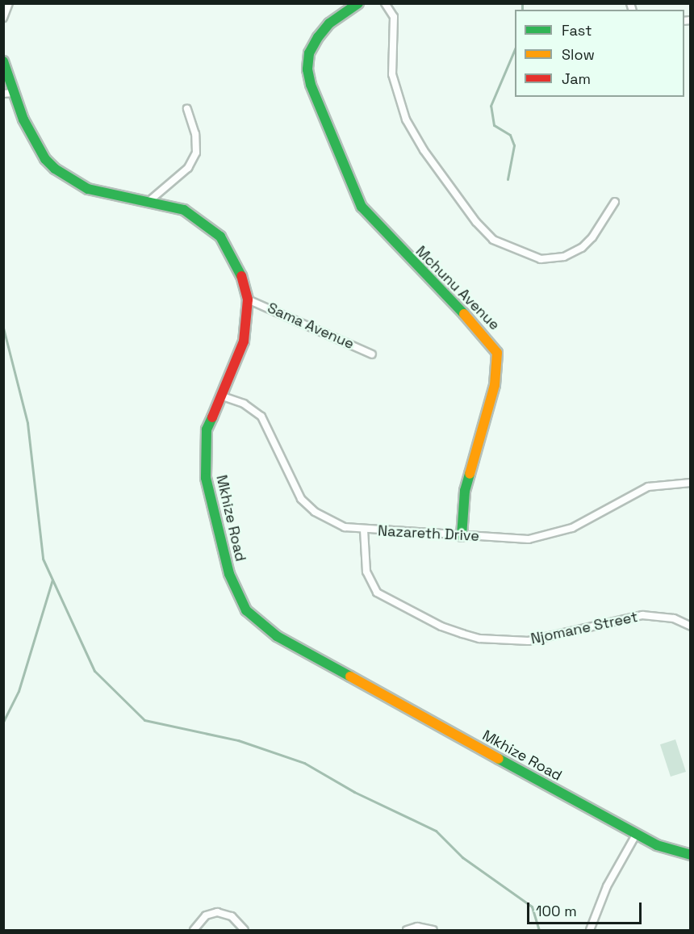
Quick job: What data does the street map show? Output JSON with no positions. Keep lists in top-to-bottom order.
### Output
{
  "streets": {
    "street": [
      "Mchunu Avenue",
      "Sama Avenue",
      "Mkhize Road",
      "Nazareth Drive",
      "Njomane Street"
    ]
  },
  "crossings": [
    ["Mchunu Avenue", "Nazareth Drive"],
    ["Sama Avenue", "Mkhize Road"],
    ["Mkhize Road", "Nazareth Drive"],
    ["Nazareth Drive", "Njomane Street"]
  ],
  "legend": ["Fast", "Slow", "Jam"],
  "scale_bar": "100 m"
}
